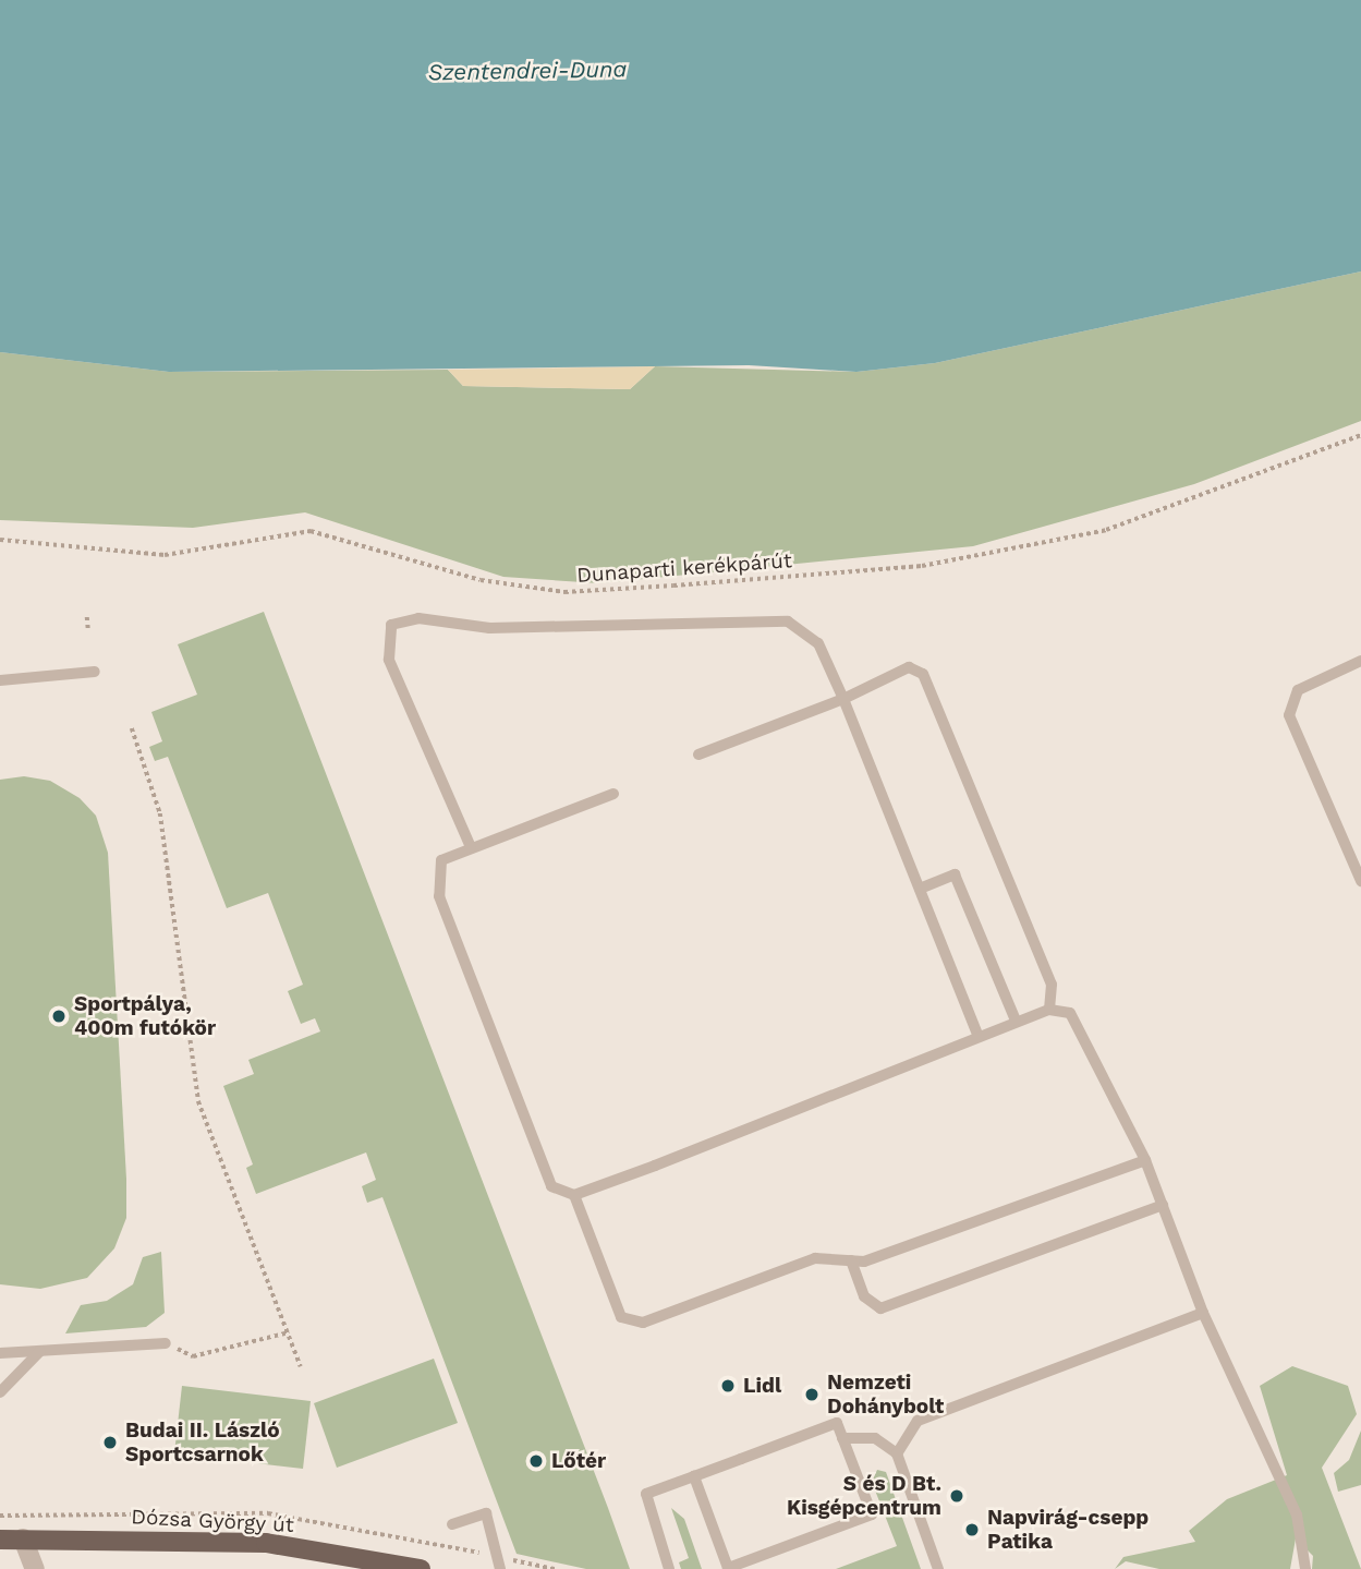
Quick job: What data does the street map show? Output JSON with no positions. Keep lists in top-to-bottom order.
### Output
{
  "streets": {
    "main road": ["Dózsa György út"],
    "path": ["Dunaparti kerékpárút"]
  },
  "water": ["Szentendrei-Duna"],
  "places": [
    "Sportpálya, 400m futókör",
    "Lidl",
    "Nemzeti Dohánybolt",
    "Budai II. László Sportcsarnok",
    "Lőtér",
    "S és D Bt. Kisgépcentrum",
    "Napvirág-csepp Patika"
  ]
}
